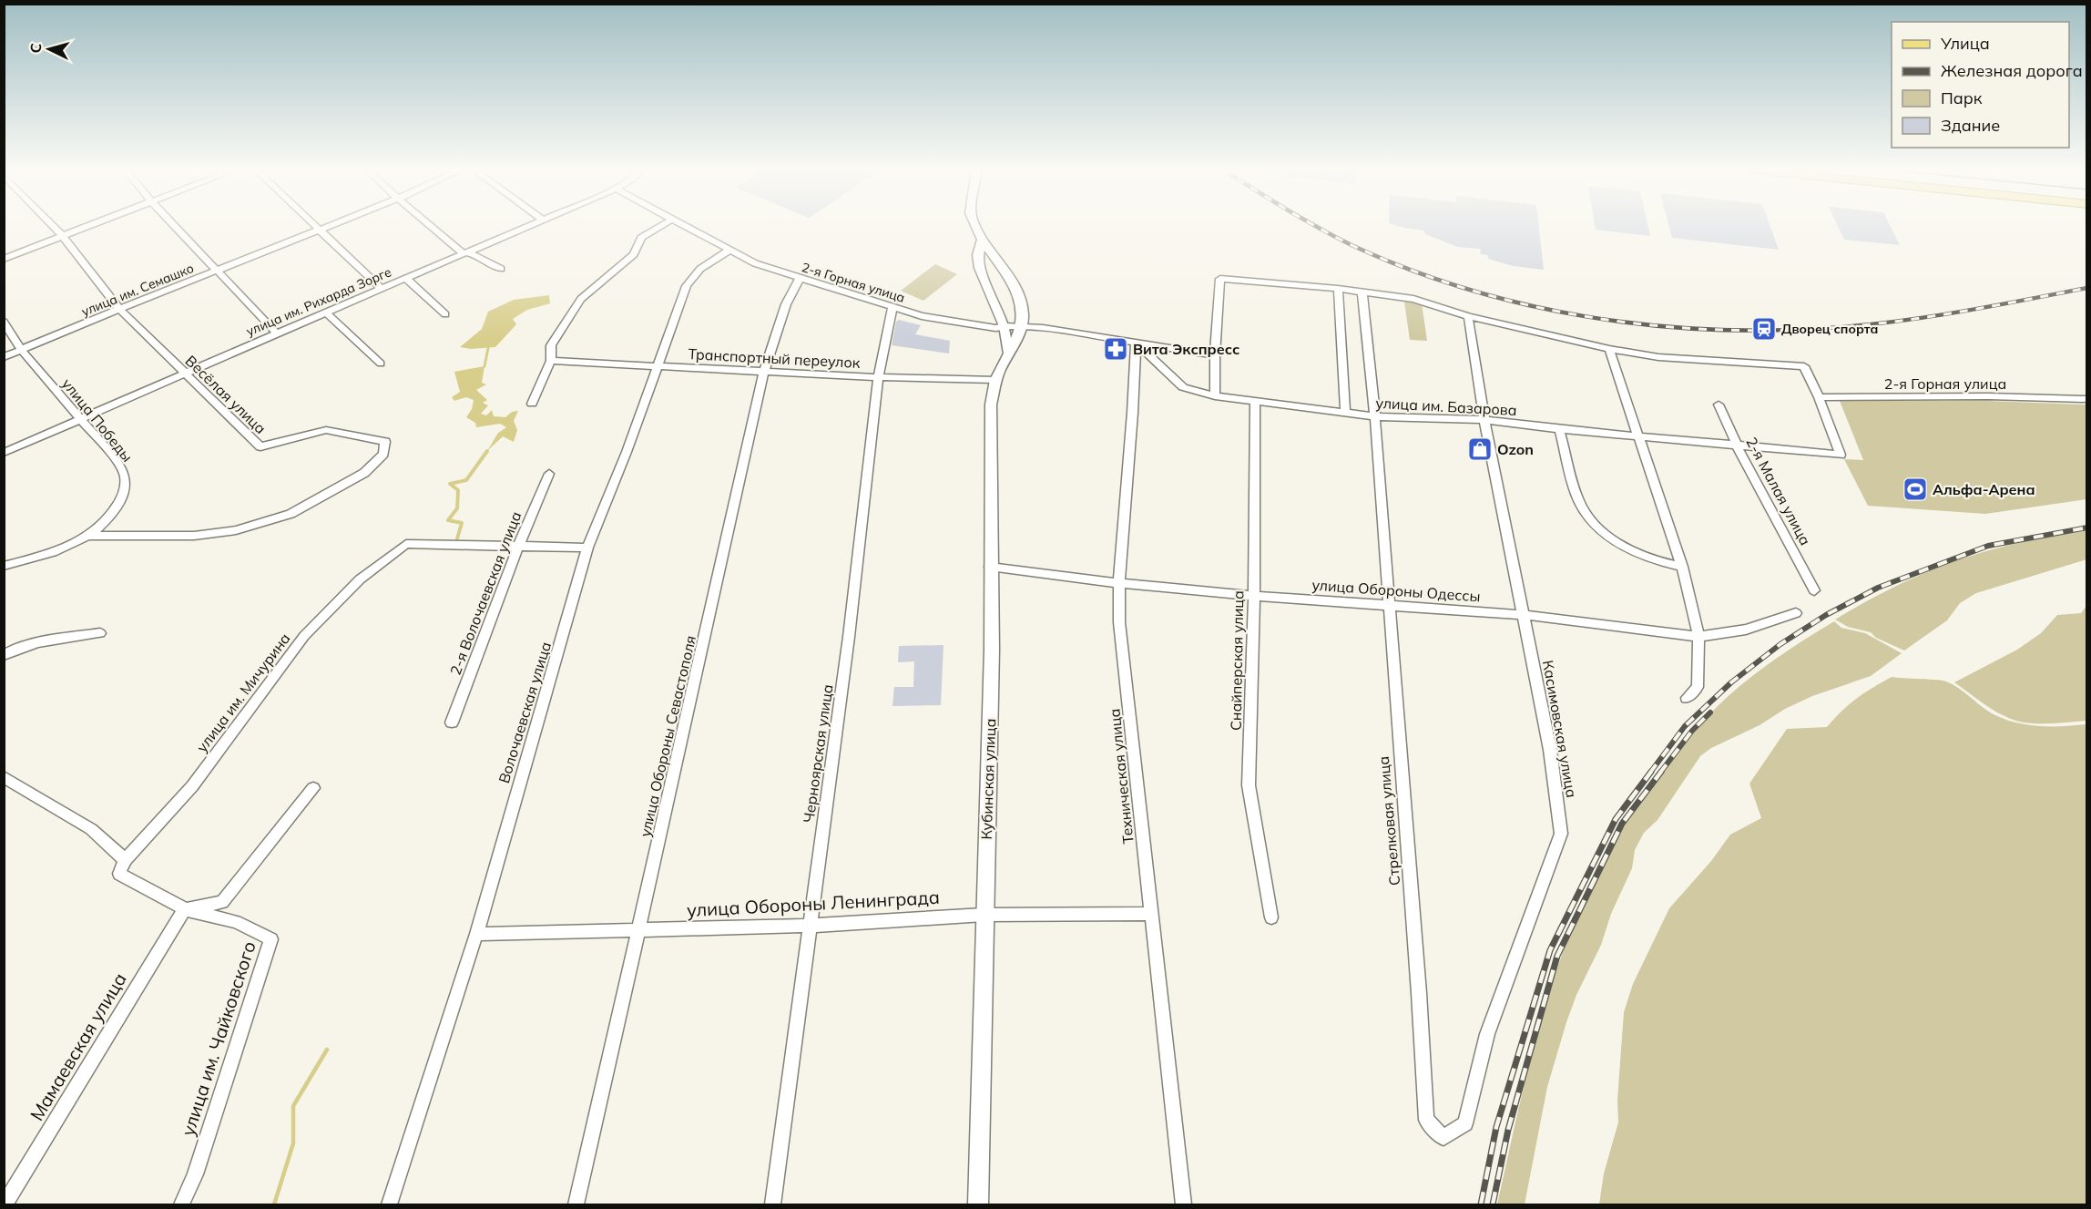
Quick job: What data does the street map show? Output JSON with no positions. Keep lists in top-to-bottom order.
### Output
{
  "streets": {
    "street": [
      "2-я Горная улица",
      "улица им. Семашко",
      "улица им. Рихарда Зорге",
      "Транспортный переулок",
      "Весёлая улица",
      "улица им. Базарова",
      "улица Победы",
      "2-я Малая улица",
      "улица Обороны Одессы",
      "2-я Волочаевская улица",
      "Снайперская улица",
      "улица им. Мичурина",
      "Волочаевская улица",
      "Касимовская улица",
      "улица Обороны Севастополя",
      "Черноярская улица",
      "Техническая улица",
      "Кубинская улица",
      "Стрелковая улица",
      "улица Обороны Ленинграда",
      "улица им. Чайковского",
      "Мамаевская улица"
    ]
  },
  "crossings": [
    ["2-я Горная улица", "улица им. Базарова"],
    ["2-я Горная улица", "Волочаевская улица"],
    ["2-я Горная улица", "улица Обороны Севастополя"],
    ["2-я Горная улица", "Черноярская улица"],
    ["2-я Горная улица", "Кубинская улица"],
    ["улица им. Семашко", "Весёлая улица"],
    ["улица им. Семашко", "улица Победы"],
    ["улица им. Рихарда Зорге", "Весёлая улица"],
    ["улица им. Рихарда Зорге", "улица Победы"],
    ["Транспортный переулок", "Волочаевская улица"],
    ["Транспортный переулок", "улица Обороны Севастополя"],
    ["Транспортный переулок", "Черноярская улица"],
    ["Транспортный переулок", "Кубинская улица"],
    ["Весёлая улица", "улица Победы"],
    ["улица им. Базарова", "2-я Малая улица"],
    ["улица им. Базарова", "Снайперская улица"],
    ["улица им. Базарова", "Касимовская улица"],
    ["улица им. Базарова", "Техническая улица"],
    ["улица им. Базарова", "Стрелковая улица"],
    ["улица Обороны Одессы", "Снайперская улица"],
    ["улица Обороны Одессы", "Касимовская улица"],
    ["улица Обороны Одессы", "Техническая улица"],
    ["улица Обороны Одессы", "Кубинская улица"],
    ["улица Обороны Одессы", "Стрелковая улица"],
    ["2-я Волочаевская улица", "улица им. Мичурина"],
    ["улица им. Мичурина", "улица им. Чайковского"],
    ["улица им. Мичурина", "Мамаевская улица"],
    ["Волочаевская улица", "улица Обороны Ленинграда"],
    ["Касимовская улица", "Стрелковая улица"],
    ["улица Обороны Севастополя", "улица Обороны Ленинграда"],
    ["Черноярская улица", "улица Обороны Ленинграда"],
    ["Техническая улица", "улица Обороны Ленинграда"],
    ["Кубинская улица", "улица Обороны Ленинграда"],
    ["улица им. Чайковского", "Мамаевская улица"]
  ],
  "places": {
    "station": ["Дворец спорта"],
    "pharmacy": ["Вита Экспресс"],
    "shop": ["Ozon"],
    "sports": ["Альфа-Арена"]
  },
  "legend": [
    "Улица",
    "Железная дорога",
    "Парк",
    "Здание"
  ],
  "north": "left"
}
